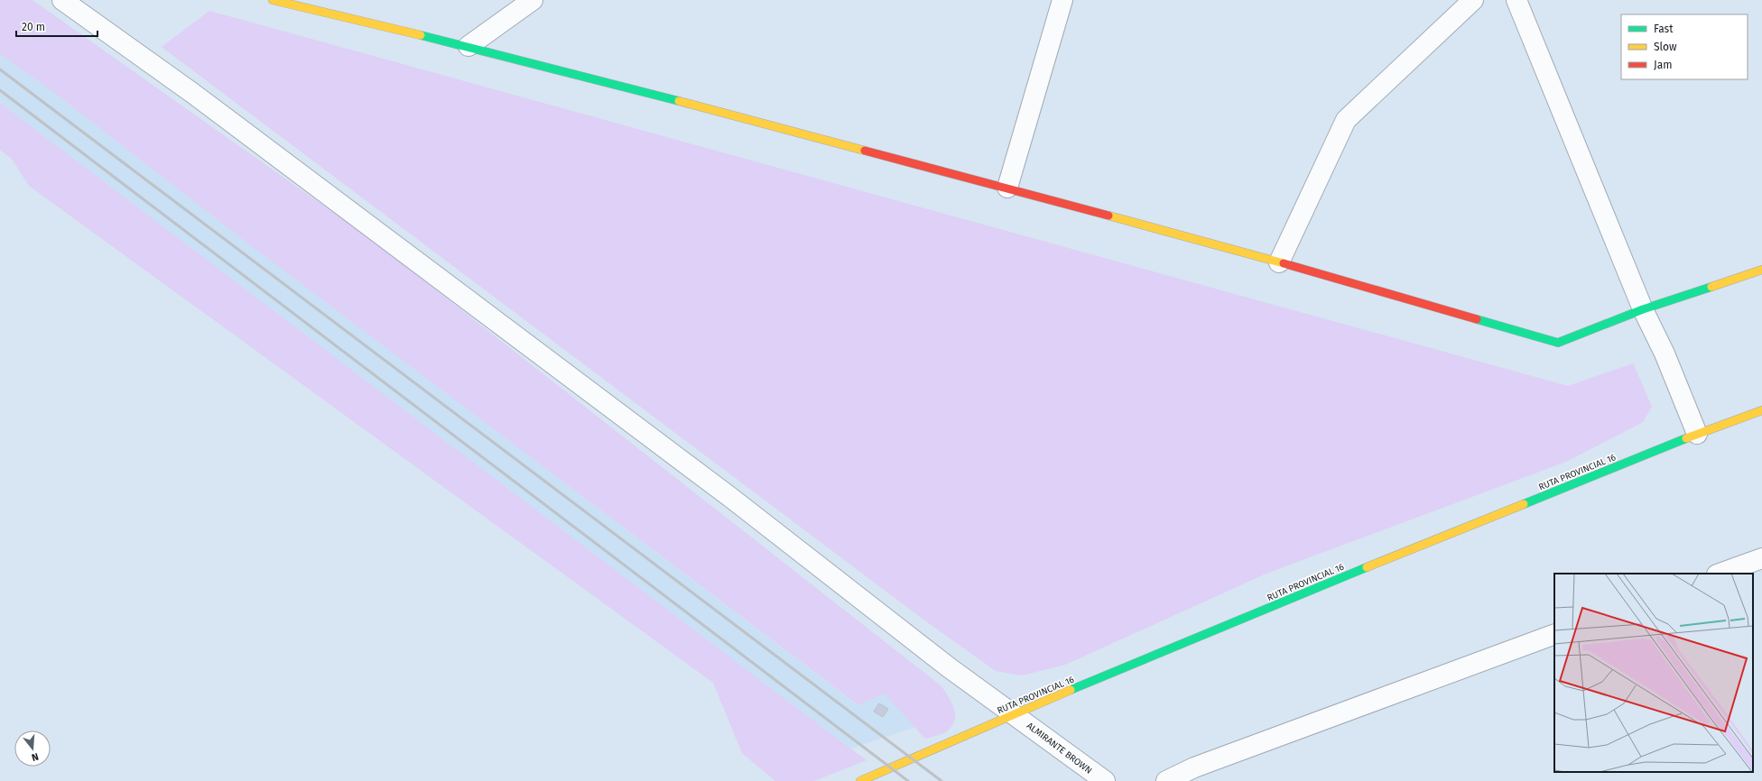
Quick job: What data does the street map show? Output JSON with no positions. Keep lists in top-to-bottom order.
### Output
{
  "streets": {
    "street": ["RUTA PROVINCIAL 16", "ALMIRANTE BROWN"]
  },
  "crossings": [
    ["RUTA PROVINCIAL 16", "ALMIRANTE BROWN"]
  ],
  "legend": ["Fast", "Slow", "Jam"],
  "scale_bar": "20 m",
  "north": "bottom"
}
